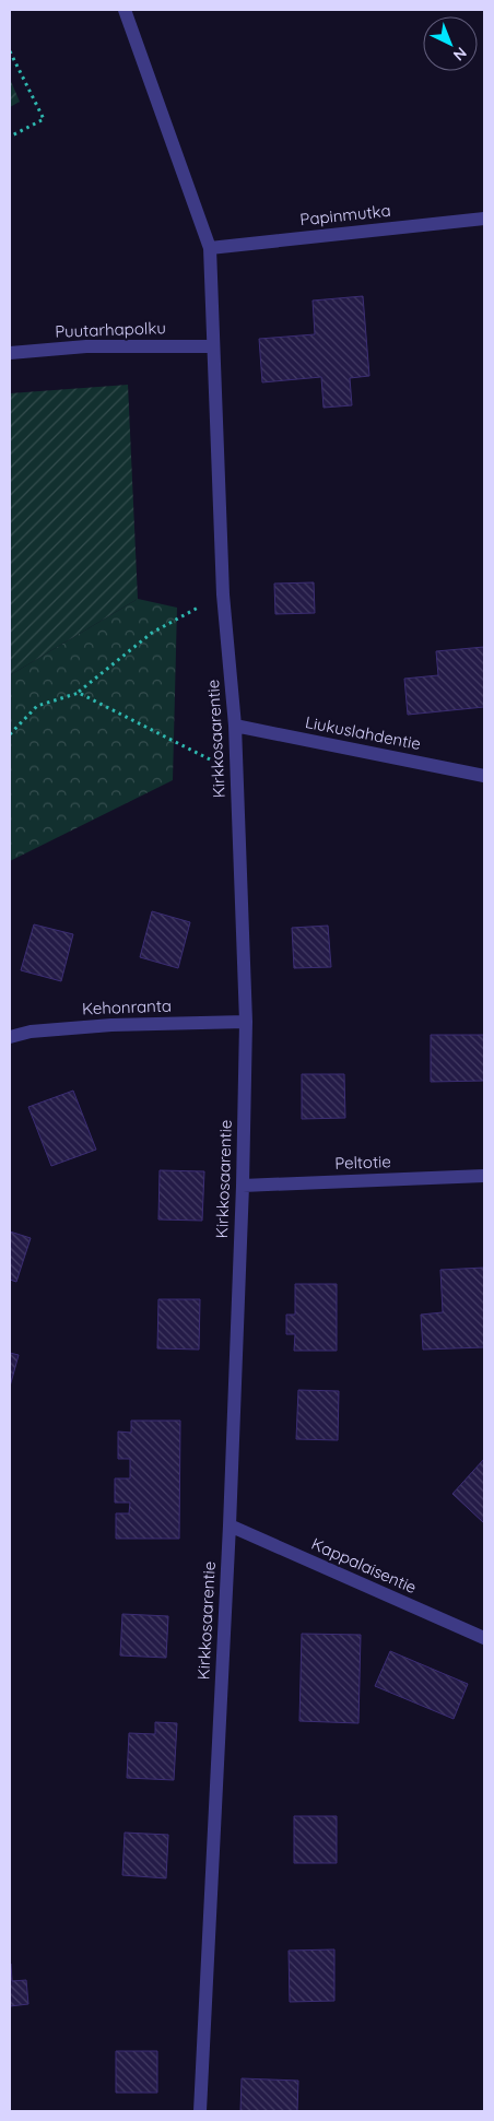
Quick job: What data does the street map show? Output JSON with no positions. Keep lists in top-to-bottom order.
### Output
{
  "streets": {
    "street": [
      "Papinmutka",
      "Puutarhapolku",
      "Liukuslahdentie",
      "Kirkkosaarentie",
      "Kehonranta",
      "Peltotie",
      "Kappalaisentie"
    ]
  },
  "crossings": [
    ["Papinmutka", "Kirkkosaarentie"],
    ["Puutarhapolku", "Kirkkosaarentie"],
    ["Liukuslahdentie", "Kirkkosaarentie"],
    ["Kirkkosaarentie", "Kehonranta"],
    ["Kirkkosaarentie", "Peltotie"],
    ["Kirkkosaarentie", "Kappalaisentie"]
  ],
  "north": "bottom right"
}
